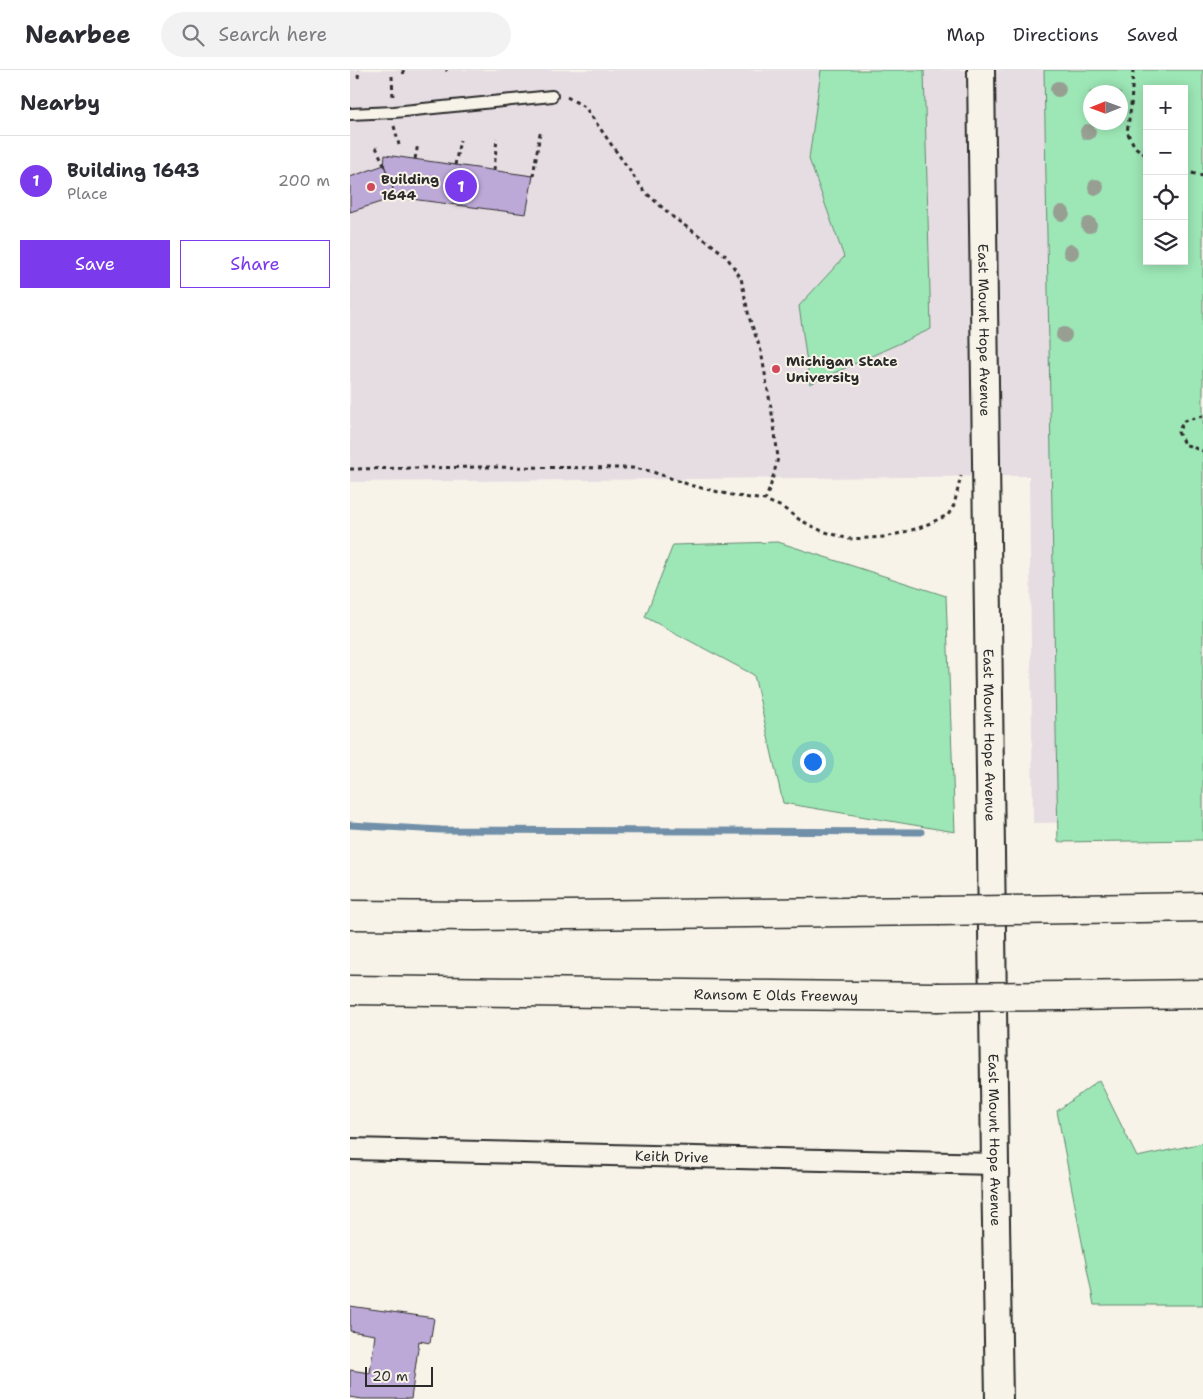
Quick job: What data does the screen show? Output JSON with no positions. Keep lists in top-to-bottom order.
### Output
{
  "streets": {
    "highway": ["Ransom E Olds Freeway"],
    "street": ["East Mount Hope Avenue", "Keith Drive"]
  },
  "crossings": [
    ["East Mount Hope Avenue", "Keith Drive"]
  ],
  "places": ["Building 1644", "Michigan State University"],
  "scale_bar": "20 m",
  "north": "left",
  "page": {
    "header": "Nearbee",
    "search": "Search here",
    "nav": ["Map", "Directions", "Saved"],
    "heading": "Nearby",
    "map_buttons": ["+", "−"],
    "list": [
      {
        "mark": "1",
        "name": "Building 1643",
        "note": "Place",
        "value": "200 m"
      }
    ],
    "pins": "1",
    "buttons": ["Save", "Share"],
    "scale": "20 m"
  }
}
